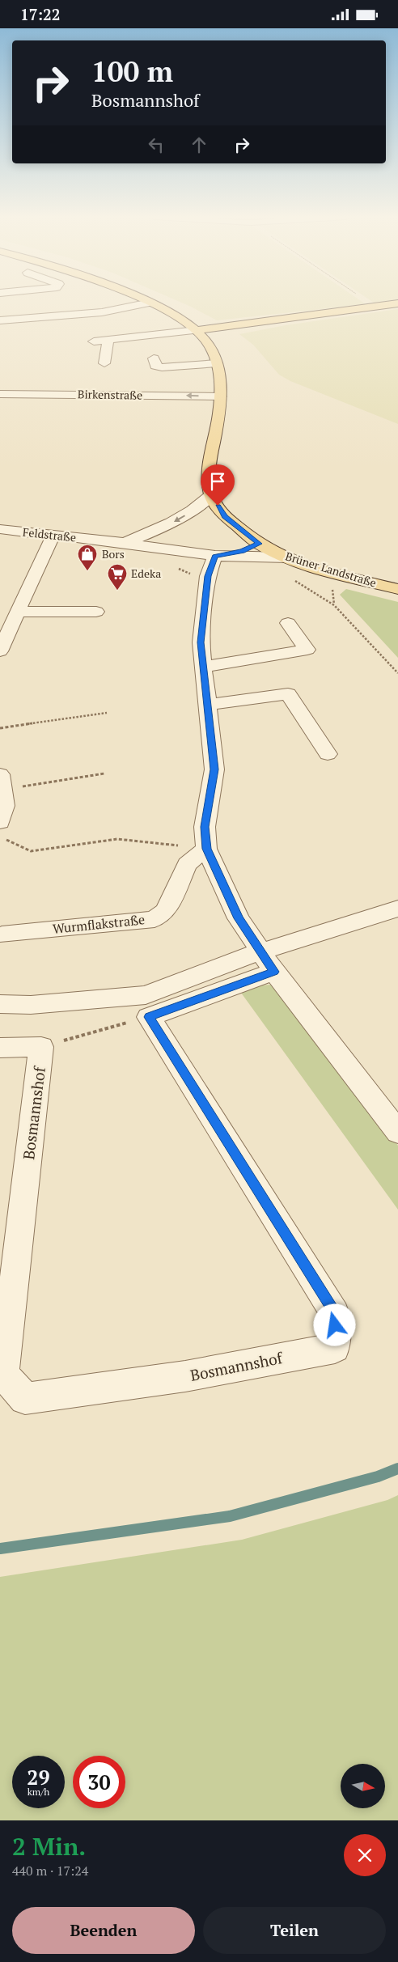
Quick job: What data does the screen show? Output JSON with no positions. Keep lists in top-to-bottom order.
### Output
{
  "streets": {
    "main road": ["Brüner Landstraße"],
    "street": [
      "Birkenstraße",
      "Feldstraße",
      "Wurmflakstraße",
      "Bosmannshof"
    ]
  },
  "crossings": [
    ["Birkenstraße", "Brüner Landstraße"],
    ["Feldstraße", "Brüner Landstraße"]
  ],
  "places": {
    "shop": ["Bors"],
    "supermarket": ["Edeka"]
  },
  "north": "right",
  "page": {
    "status": "17:22",
    "turn": ["100 m", "Bosmannshof"],
    "speed": "29 km/h",
    "limit": "30",
    "heading": ["2 Min.", "440 m · 17:24"],
    "buttons": ["Beenden", "Teilen"]
  }
}
